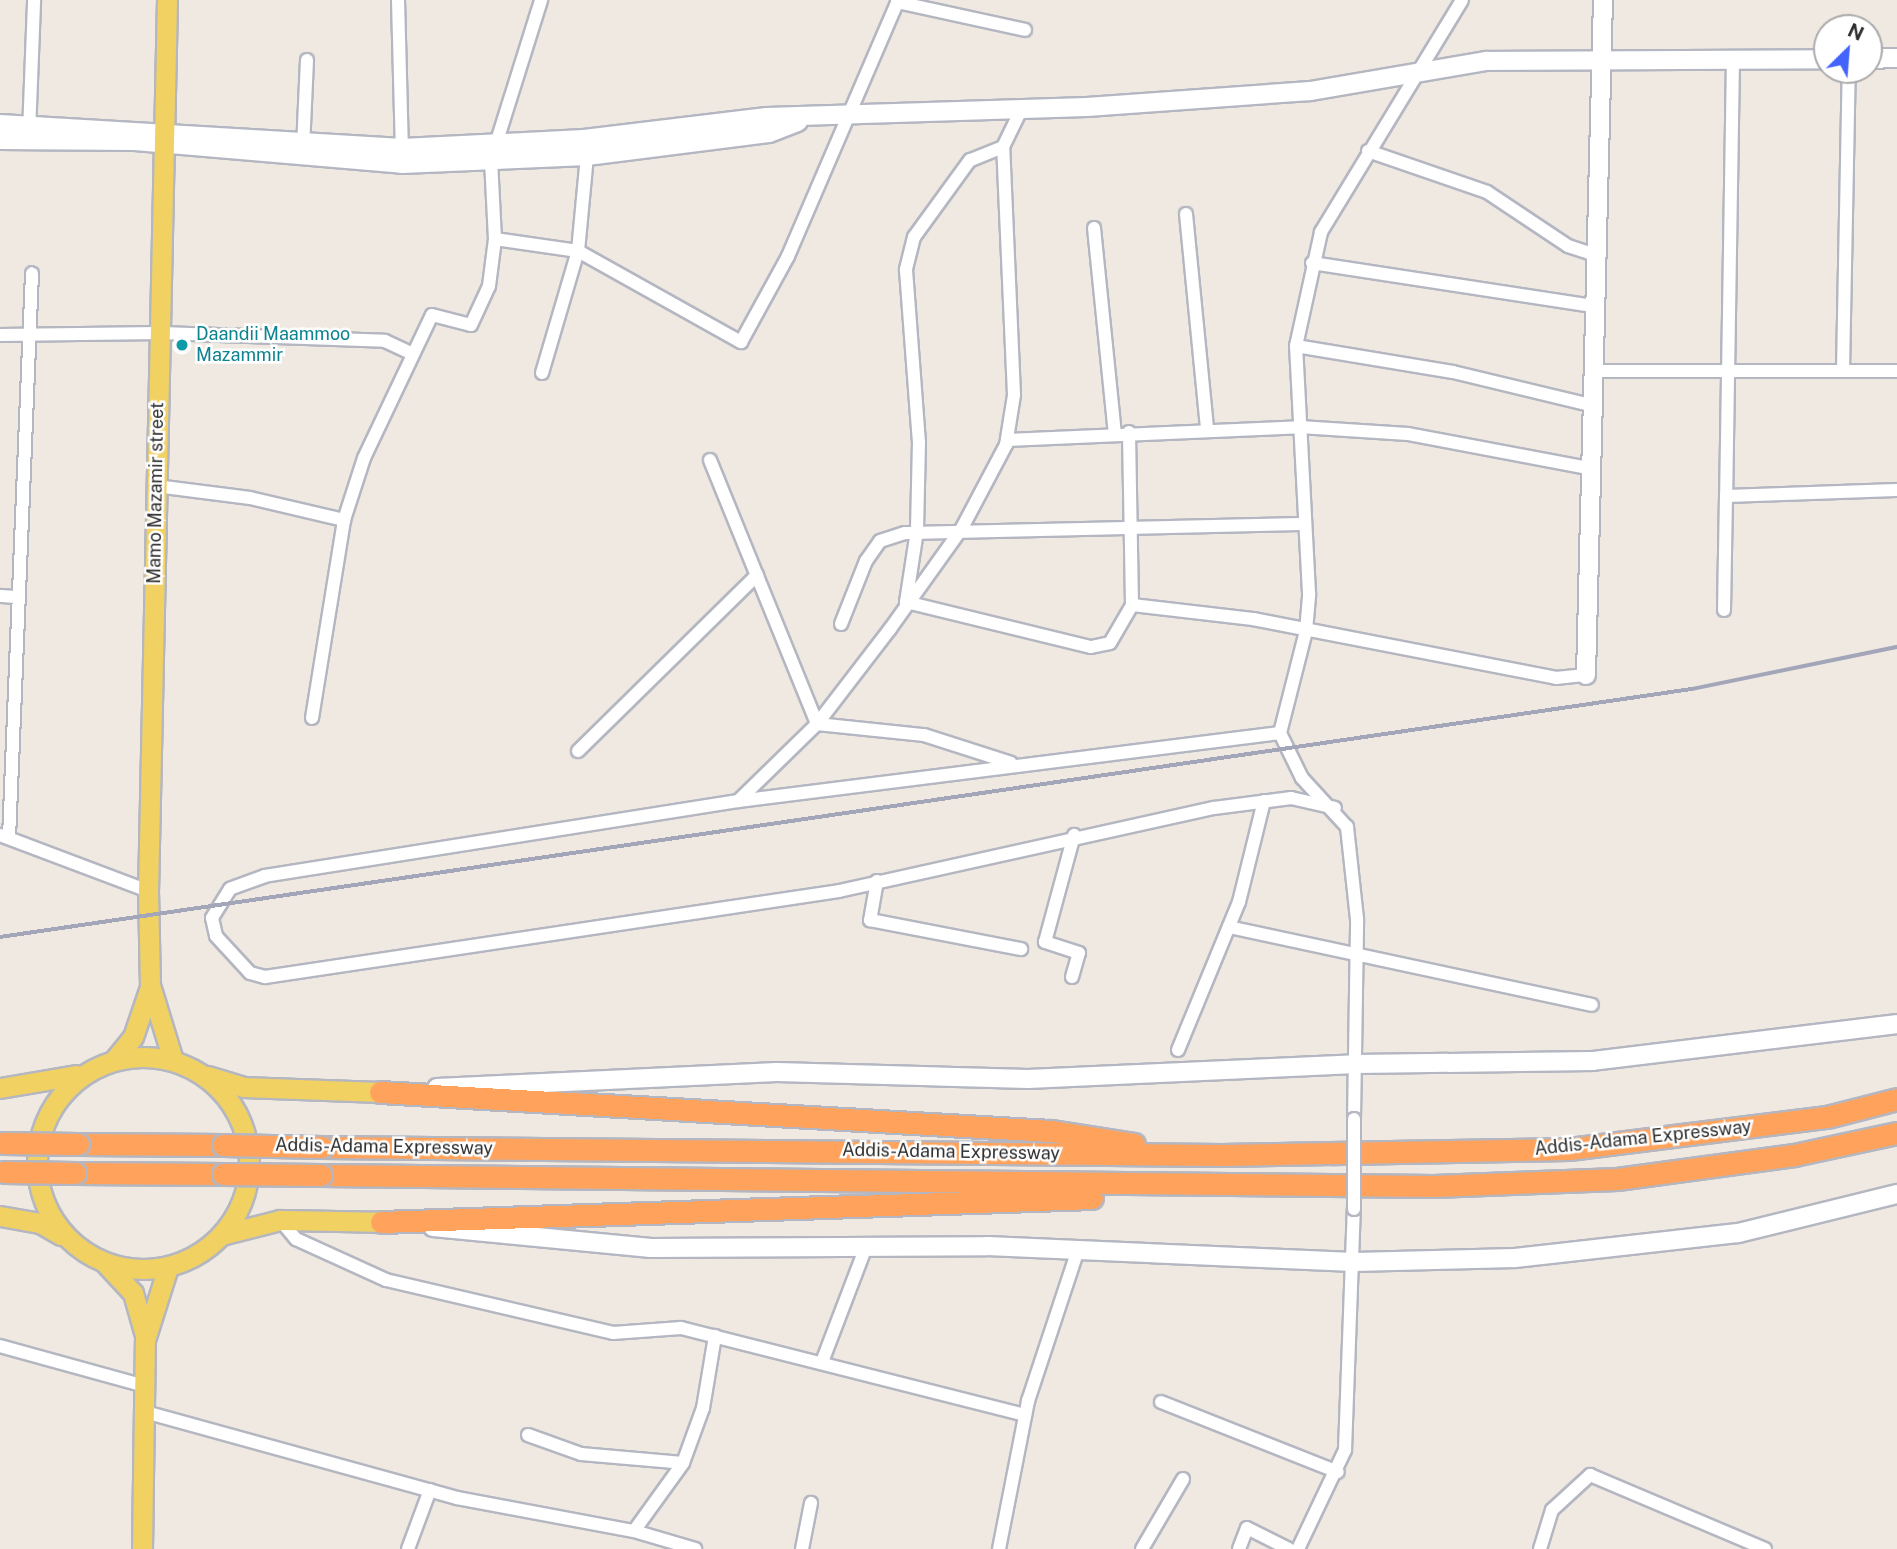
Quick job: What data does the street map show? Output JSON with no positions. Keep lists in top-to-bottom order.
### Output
{
  "streets": {
    "highway": ["Addis-Adama Expressway"],
    "main road": ["Mamo Mazamir street"]
  },
  "places": ["Daandii Maammoo Mazammir"],
  "north": "top right"
}
